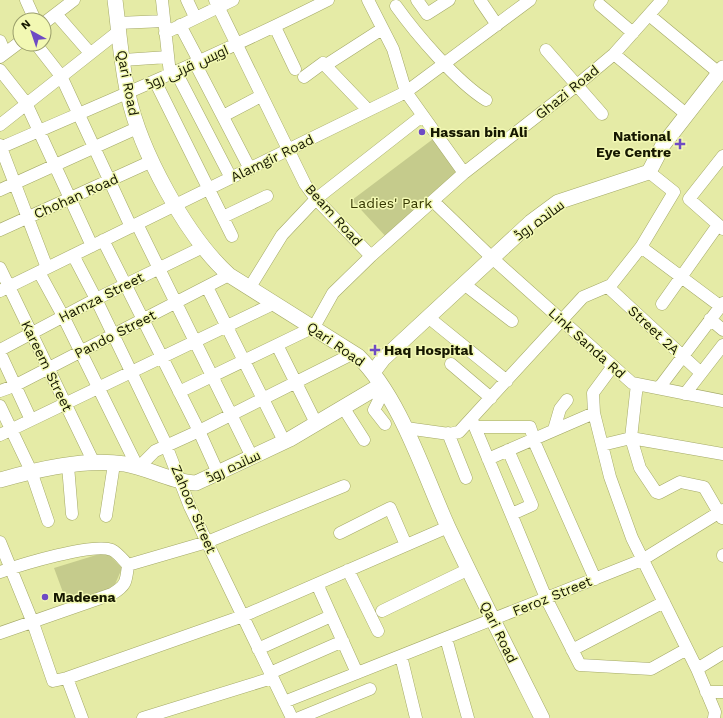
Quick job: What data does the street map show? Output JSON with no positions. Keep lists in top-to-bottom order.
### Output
{
  "streets": {
    "main road": ["Qari Road", "ساندہ روڈ"],
    "street": [
      "اویس قرنی روڈ",
      "Ghazi Road",
      "Alamgir Road",
      "Chohan Road",
      "Beam Road",
      "Hamza Street",
      "Street 2A",
      "Pando Street",
      "Link Sanda Rd",
      "Kareem Street",
      "Zahoor Street",
      "Feroz Street"
    ]
  },
  "crossings": [
    ["اویس قرنی روڈ", "Qari Road"],
    ["اویس قرنی روڈ", "Beam Road"],
    ["Qari Road", "Ghazi Road"],
    ["Qari Road", "Alamgir Road"],
    ["Qari Road", "Chohan Road"],
    ["Qari Road", "ساندہ روڈ"],
    ["Qari Road", "Hamza Street"],
    ["Qari Road", "Pando Street"],
    ["Qari Road", "Feroz Street"],
    ["Ghazi Road", "Beam Road"],
    ["Ghazi Road", "Link Sanda Rd"],
    ["Alamgir Road", "Beam Road"],
    ["Alamgir Road", "Kareem Street"],
    ["Alamgir Road", "Zahoor Street"],
    ["ساندہ روڈ", "Link Sanda Rd"],
    ["ساندہ روڈ", "Kareem Street"],
    ["ساندہ روڈ", "Zahoor Street"],
    ["Hamza Street", "Kareem Street"],
    ["Hamza Street", "Zahoor Street"],
    ["Pando Street", "Kareem Street"],
    ["Pando Street", "Zahoor Street"],
    ["Zahoor Street", "Feroz Street"]
  ],
  "parks": ["Ladies' Park"],
  "places": {
    "other": ["Hassan bin Ali", "Madeena"],
    "health": ["National Eye Centre", "Haq Hospital"]
  },
  "north": "top left"
}
